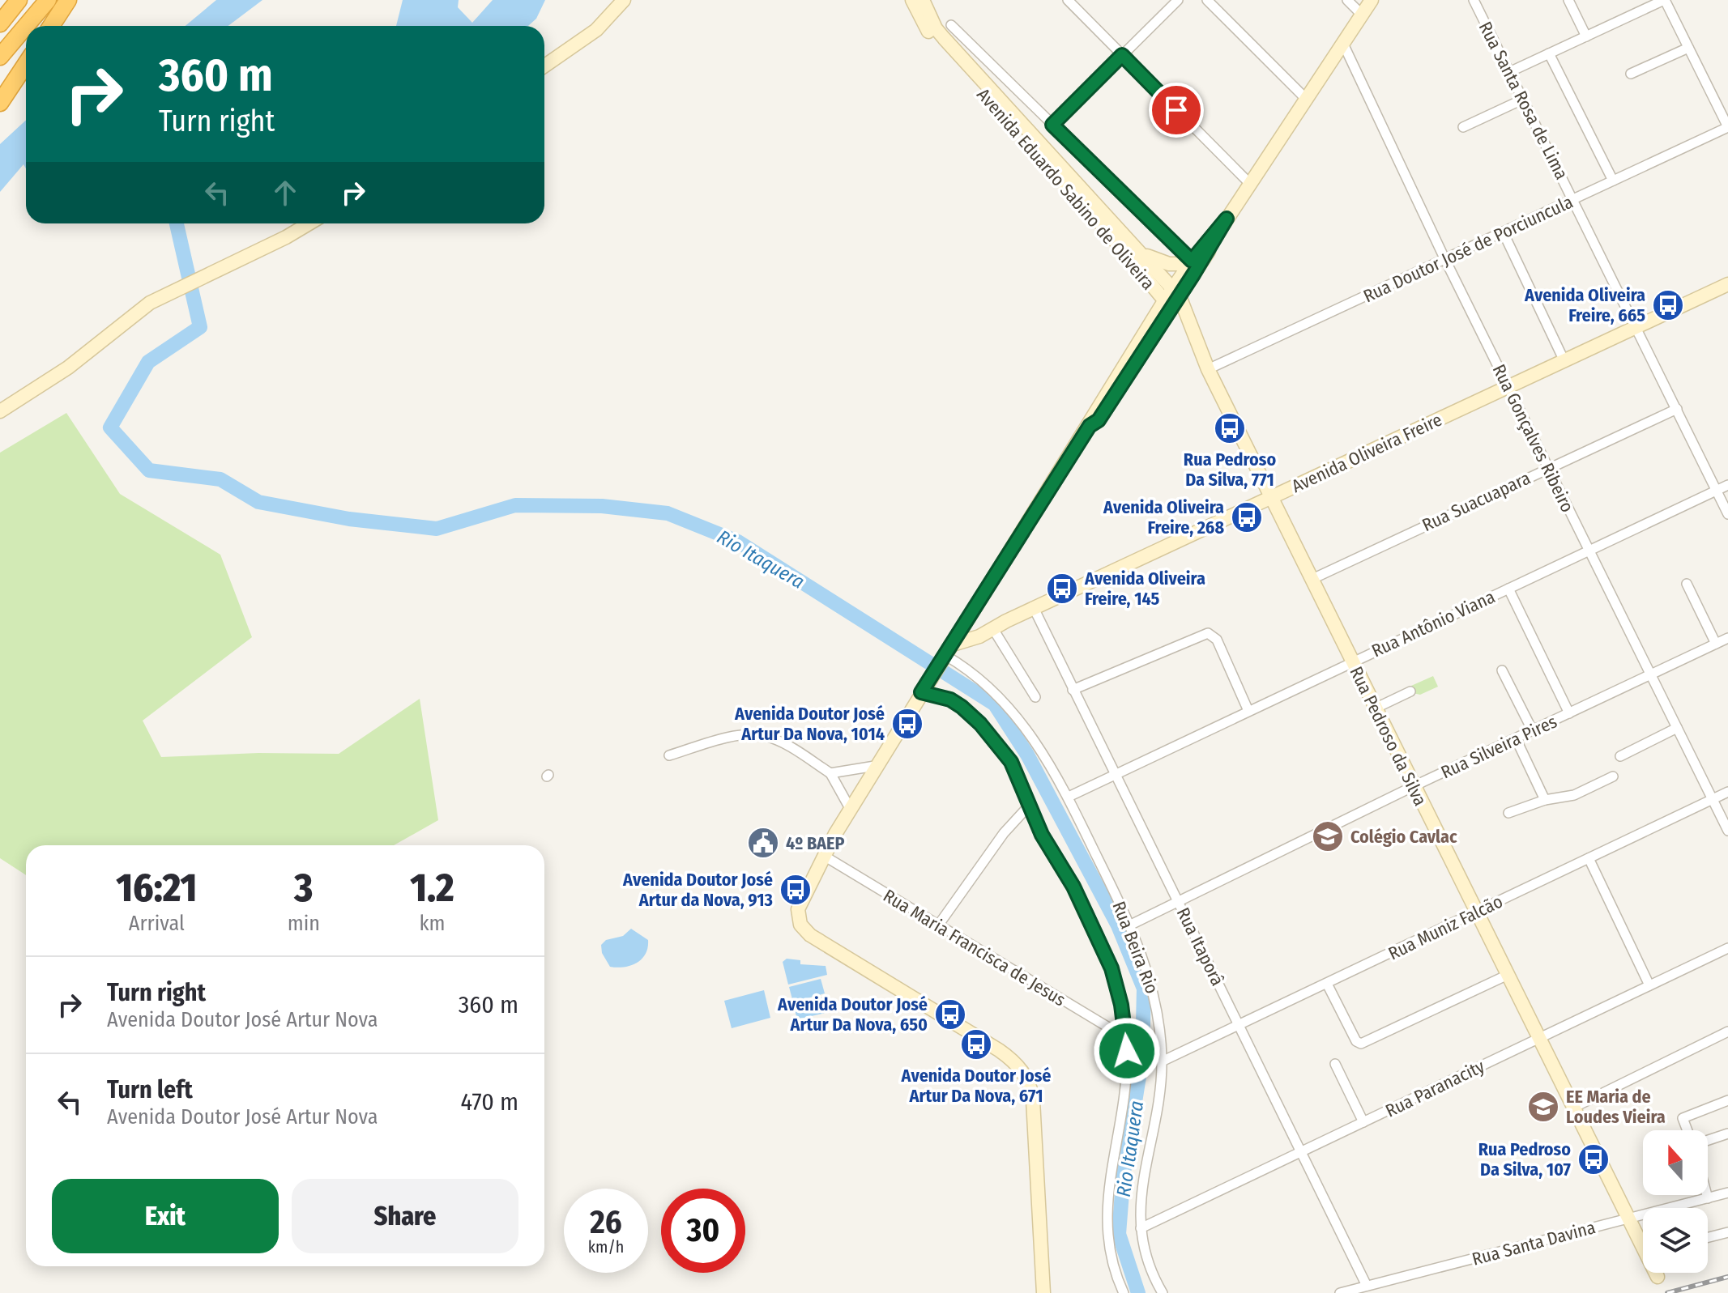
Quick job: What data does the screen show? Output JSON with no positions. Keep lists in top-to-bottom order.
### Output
{
  "streets": {
    "main road": ["Avenida Eduardo Sabino de Oliveira", "Avenida Oliveira Freire", "Rua Pedroso da Silva"],
    "street": [
      "Rua Santa Rosa de Lima",
      "Rua Doutor José de Porciuncula",
      "Rua Gonçalves Ribeiro",
      "Rua Suacuapara",
      "Rua Antônio Viana",
      "Rua Silveira Pires",
      "Rua Muniz Falcão",
      "Rua Itaporâ",
      "Rua Maria Francisca de Jesus",
      "Rua Beira Rio",
      "Rua Paranacity",
      "Rua Santa Davina"
    ]
  },
  "crossings": [
    ["Rua Santa Rosa de Lima", "Rua Doutor José de Porciuncula"],
    ["Rua Santa Rosa de Lima", "Avenida Oliveira Freire"],
    ["Rua Santa Rosa de Lima", "Rua Suacuapara"],
    ["Rua Santa Rosa de Lima", "Rua Antônio Viana"],
    ["Avenida Eduardo Sabino de Oliveira", "Rua Pedroso da Silva"],
    ["Rua Doutor José de Porciuncula", "Rua Gonçalves Ribeiro"],
    ["Rua Doutor José de Porciuncula", "Rua Pedroso da Silva"],
    ["Rua Gonçalves Ribeiro", "Avenida Oliveira Freire"],
    ["Rua Gonçalves Ribeiro", "Rua Suacuapara"],
    ["Rua Gonçalves Ribeiro", "Rua Antônio Viana"],
    ["Rua Gonçalves Ribeiro", "Rua Silveira Pires"],
    ["Rua Gonçalves Ribeiro", "Rua Muniz Falcão"],
    ["Avenida Oliveira Freire", "Rua Pedroso da Silva"],
    ["Avenida Oliveira Freire", "Rua Itaporâ"],
    ["Avenida Oliveira Freire", "Rua Beira Rio"],
    ["Rua Suacuapara", "Rua Pedroso da Silva"],
    ["Rua Antônio Viana", "Rua Pedroso da Silva"],
    ["Rua Antônio Viana", "Rua Itaporâ"],
    ["Rua Antônio Viana", "Rua Beira Rio"],
    ["Rua Pedroso da Silva", "Rua Silveira Pires"],
    ["Rua Pedroso da Silva", "Rua Muniz Falcão"],
    ["Rua Pedroso da Silva", "Rua Paranacity"],
    ["Rua Pedroso da Silva", "Rua Santa Davina"],
    ["Rua Silveira Pires", "Rua Itaporâ"],
    ["Rua Silveira Pires", "Rua Beira Rio"],
    ["Rua Muniz Falcão", "Rua Itaporâ"],
    ["Rua Muniz Falcão", "Rua Beira Rio"],
    ["Rua Itaporâ", "Rua Paranacity"],
    ["Rua Itaporâ", "Rua Santa Davina"],
    ["Rua Beira Rio", "Rua Paranacity"]
  ],
  "water": ["Rio Itaquera"],
  "places": {
    "bus stop": [
      "Avenida Oliveira Freire, 665",
      "Rua Pedroso Da Silva, 771",
      "Avenida Oliveira Freire, 268",
      "Avenida Oliveira Freire, 145",
      "Avenida Doutor José Artur Da Nova, 1014",
      "Avenida Doutor José Artur da Nova, 913",
      "Avenida Doutor José Artur Da Nova, 650",
      "Avenida Doutor José Artur Da Nova, 671",
      "Rua Pedroso Da Silva, 107"
    ],
    "school or university": ["Colégio Cavlac", "EE Maria de Loudes Vieira"],
    "public building": ["4º BAEP"]
  },
  "north": "top",
  "page": {
    "turn": ["360 m", "Turn right"],
    "eta": [
      "16:21",
      "Arrival",
      "3",
      "min",
      "1.2",
      "km"
    ],
    "list": [
      {
        "name": "Turn right",
        "note": "Avenida Doutor José Artur Nova",
        "value": "360 m"
      },
      {
        "name": "Turn left",
        "note": "Avenida Doutor José Artur Nova",
        "value": "470 m"
      }
    ],
    "buttons": ["Exit", "Share"],
    "speed": "26 km/h",
    "limit": "30"
  }
}
